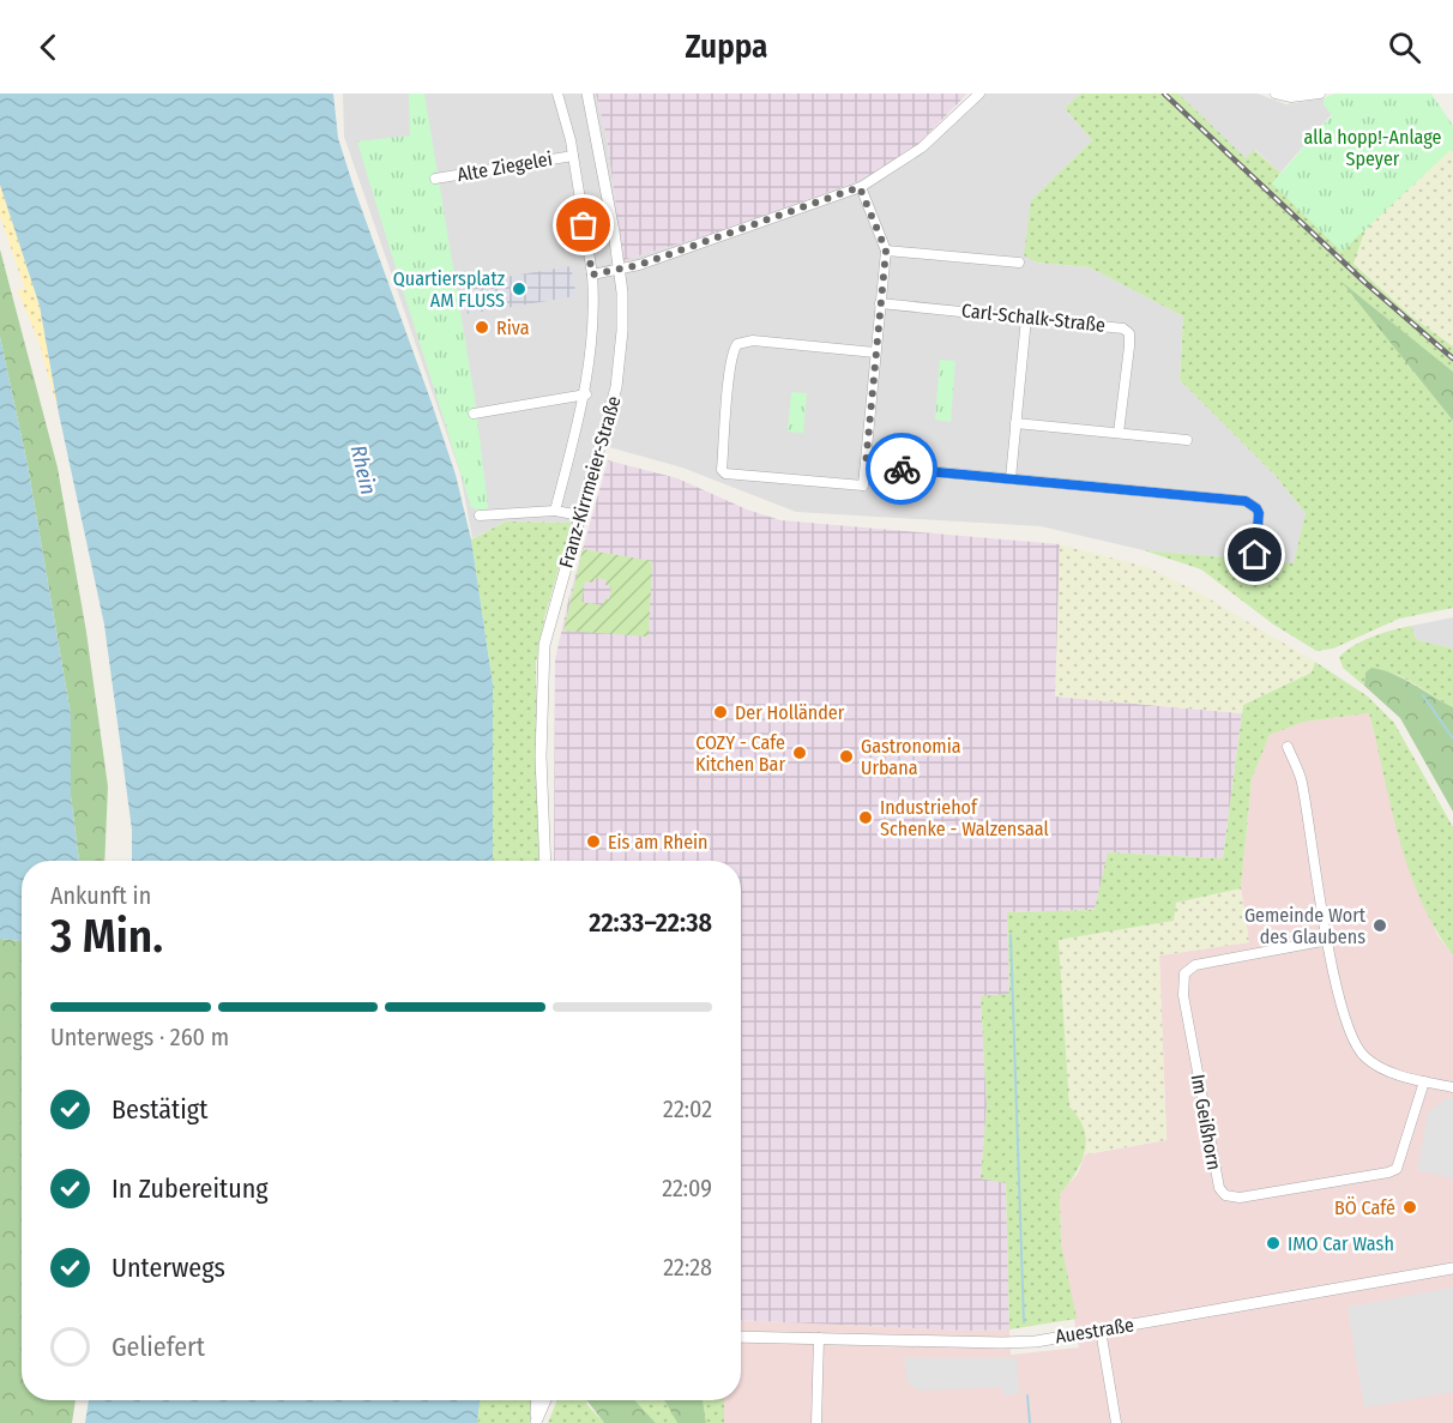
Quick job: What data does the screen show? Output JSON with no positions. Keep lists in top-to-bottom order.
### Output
{
  "streets": {
    "street": [
      "Alte Ziegelei",
      "Carl-Schalk-Straße",
      "Franz-Kirrmeier-Straße",
      "Im Geißhorn",
      "Auestraße"
    ]
  },
  "water": ["Rhein"],
  "parks": ["alla hopp!-Anlage Speyer"],
  "places": [
    "Quartiersplatz AM FLUSS",
    "Riva",
    "Der Holländer",
    "COZY - Cafe Kitchen Bar",
    "Gastronomia Urbana",
    "Industriehof Schenke - Walzensaal",
    "Eis am Rhein",
    "Gemeinde Wort des Glaubens",
    "BÖ Café",
    "IMO Car Wash"
  ],
  "page": {
    "header": "Zuppa",
    "heading": ["3 Min.", "Ankunft in", "22:33–22:38"],
    "bar": "Unterwegs · 260 m",
    "list": [
      ["Bestätigt", "22:02"],
      ["In Zubereitung", "22:09"],
      ["Unterwegs", "22:28"],
      "Geliefert"
    ]
  }
}
